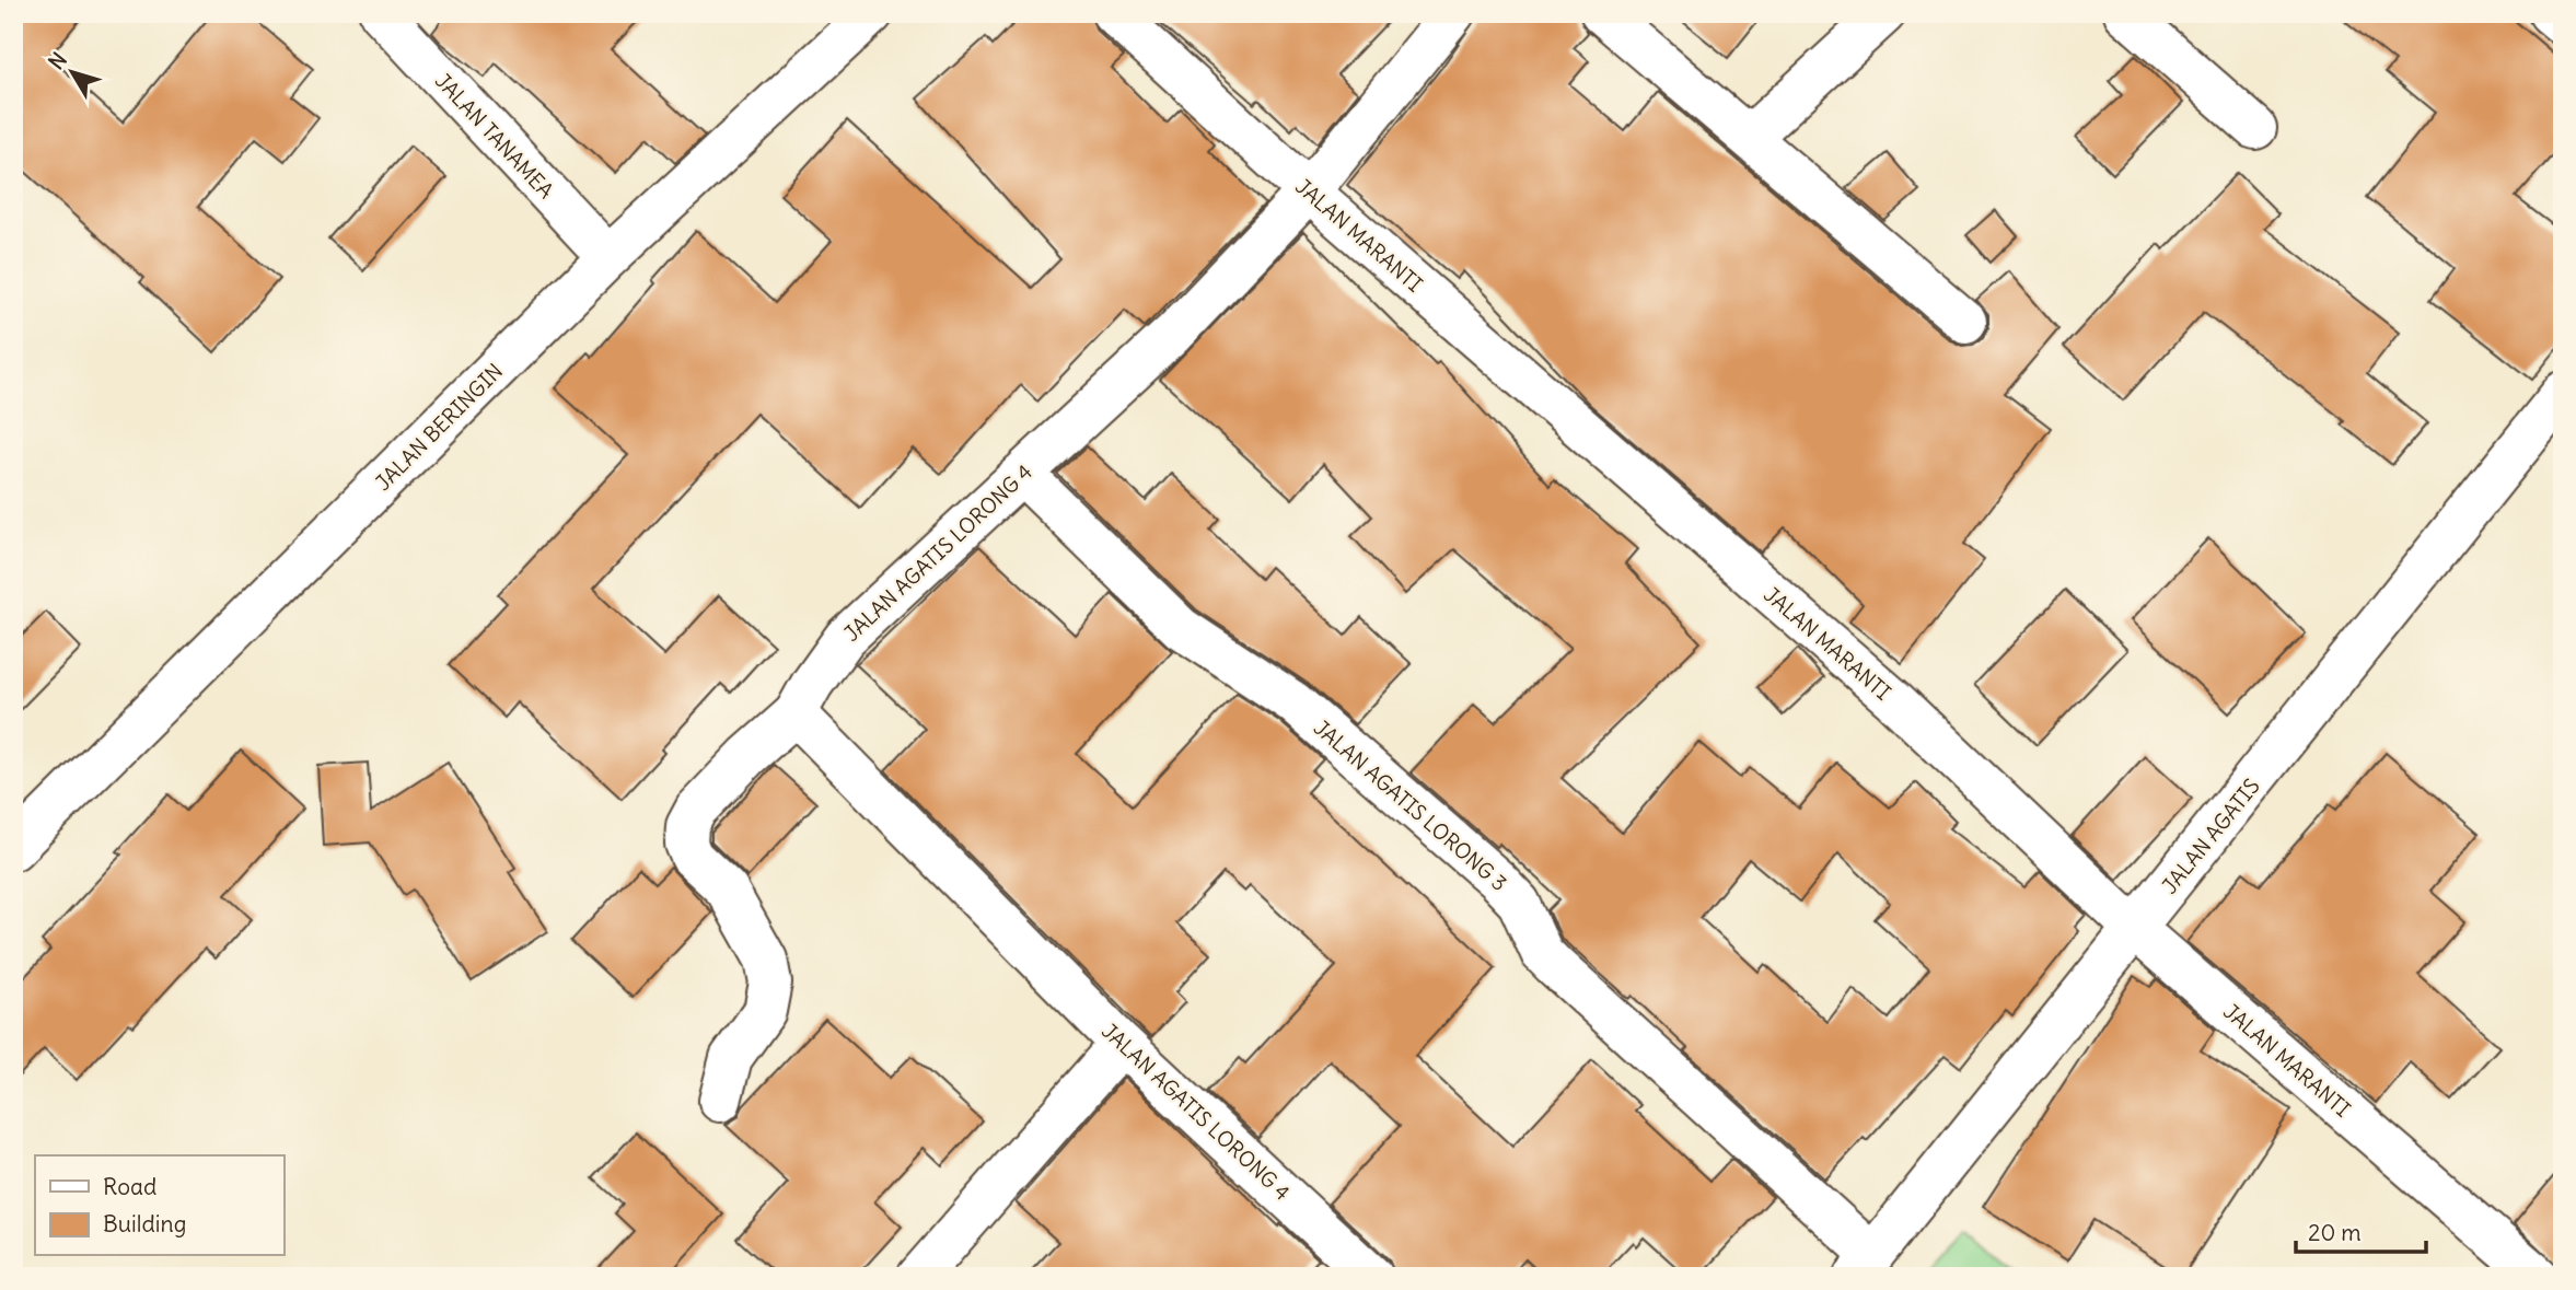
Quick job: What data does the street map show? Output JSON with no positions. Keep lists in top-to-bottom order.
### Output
{
  "streets": {
    "street": [
      "JALAN TANAMEA",
      "JALAN MARANTI",
      "JALAN BERINGIN",
      "JALAN AGATIS LORONG 4",
      "JALAN AGATIS LORONG 3",
      "JALAN AGATIS"
    ]
  },
  "crossings": [
    ["JALAN TANAMEA", "JALAN BERINGIN"],
    ["JALAN MARANTI", "JALAN AGATIS LORONG 4"],
    ["JALAN MARANTI", "JALAN AGATIS"],
    ["JALAN AGATIS LORONG 4", "JALAN AGATIS LORONG 3"],
    ["JALAN AGATIS LORONG 3", "JALAN AGATIS"]
  ],
  "legend": ["Road", "Building"],
  "scale_bar": "20 m",
  "north": "top left"
}
